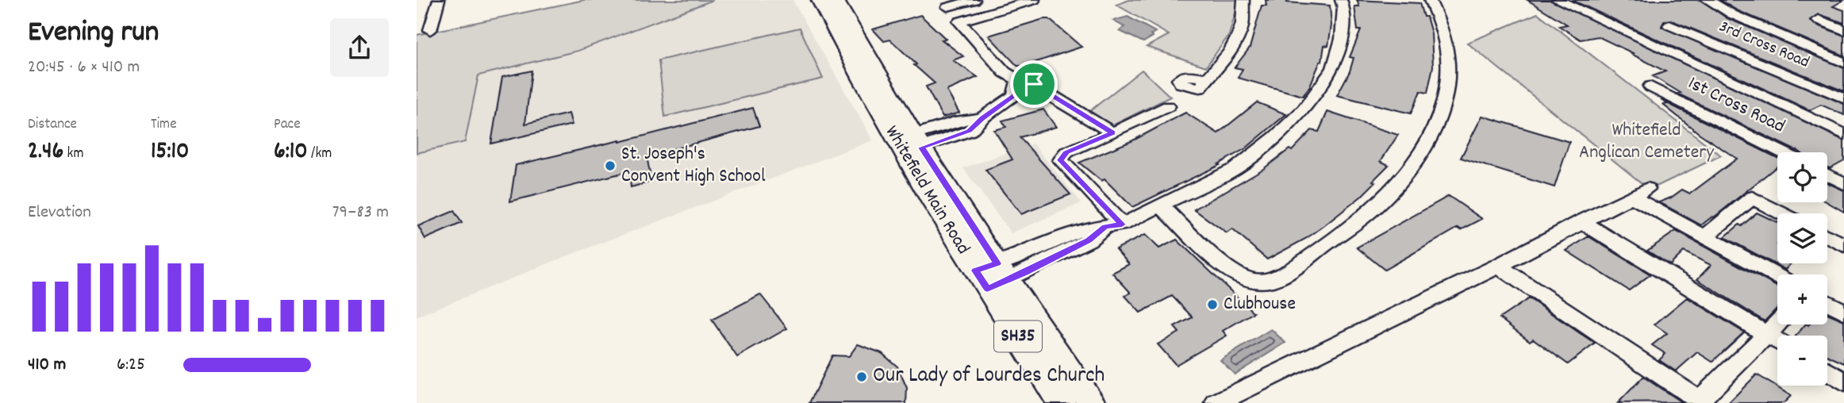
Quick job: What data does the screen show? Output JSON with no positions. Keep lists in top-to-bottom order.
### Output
{
  "streets": {
    "main road": ["Whitefield Main Road", "SH35"],
    "street": ["3rd Cross Road", "1st Cross Road"]
  },
  "parks": ["Whitefield Anglican Cemetery"],
  "places": ["St. Joseph's Convent High School", "Clubhouse", "Our Lady of Lourdes Church"],
  "page": {
    "heading": ["Evening run", "20:45 · 6 × 410 m"],
    "stats": [
      ["Distance", "2.46 km"],
      ["Time", "15:10"],
      ["Pace", "6:10 /km"]
    ],
    "map_buttons": ["+", "−"],
    "chart": ["Elevation", "79–83 m"],
    "list": [
      {
        "name": "410 m",
        "note": "6:25"
      }
    ]
  }
}
